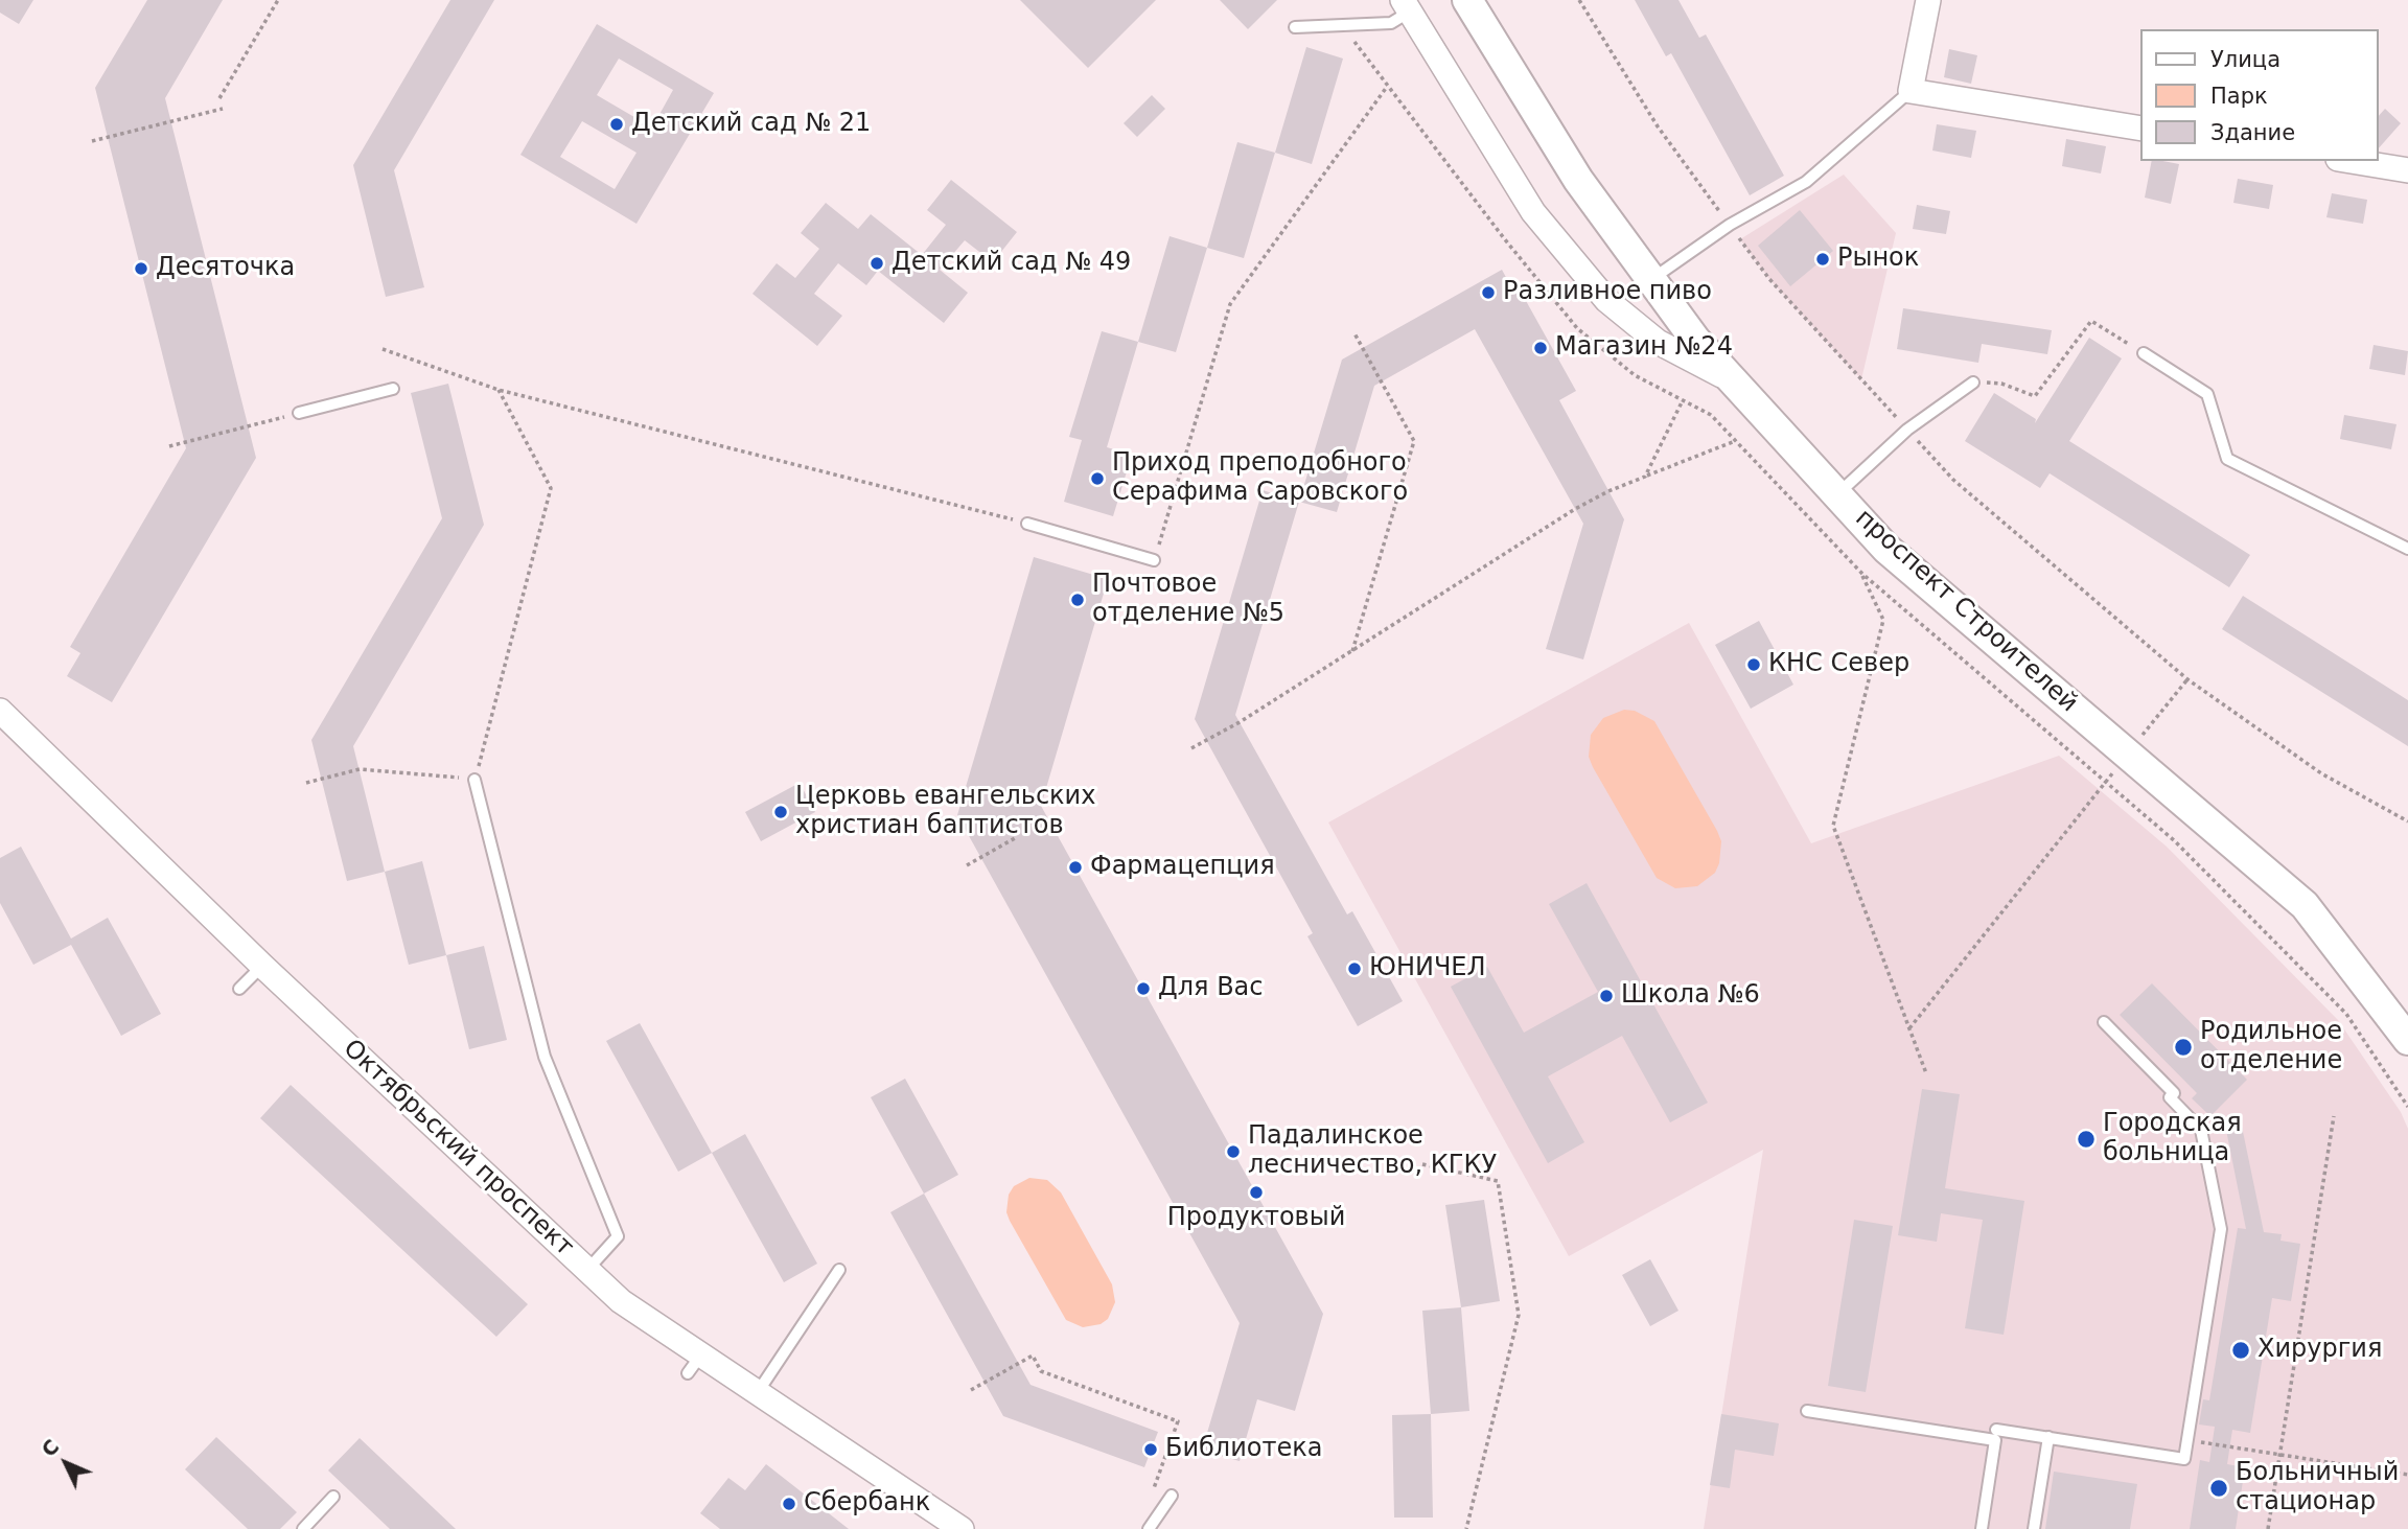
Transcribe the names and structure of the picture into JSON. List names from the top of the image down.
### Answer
{
  "streets": {
    "street": ["проспект Строителей", "Октябрьский проспект"]
  },
  "places": [
    "Детский сад № 21",
    "Рынок",
    "Детский сад № 49",
    "Десяточка",
    "Разливное пиво",
    "Магазин №24",
    "Приход преподобного Серафима Саровского",
    "Почтовое отделение №5",
    "КНС Север",
    "Церковь евангельских христиан баптистов",
    "Фармацепция",
    "ЮНИЧЕЛ",
    "Для Вас",
    "Школа №6",
    "Родильное отделение",
    "Городская больница",
    "Падалинское лесничество, КГКУ",
    "Продуктовый",
    "Хирургия",
    "Библиотека",
    "Больничный стационар",
    "Сбербанк"
  ],
  "legend": ["Улица", "Парк", "Здание"],
  "north": "top left"
}
